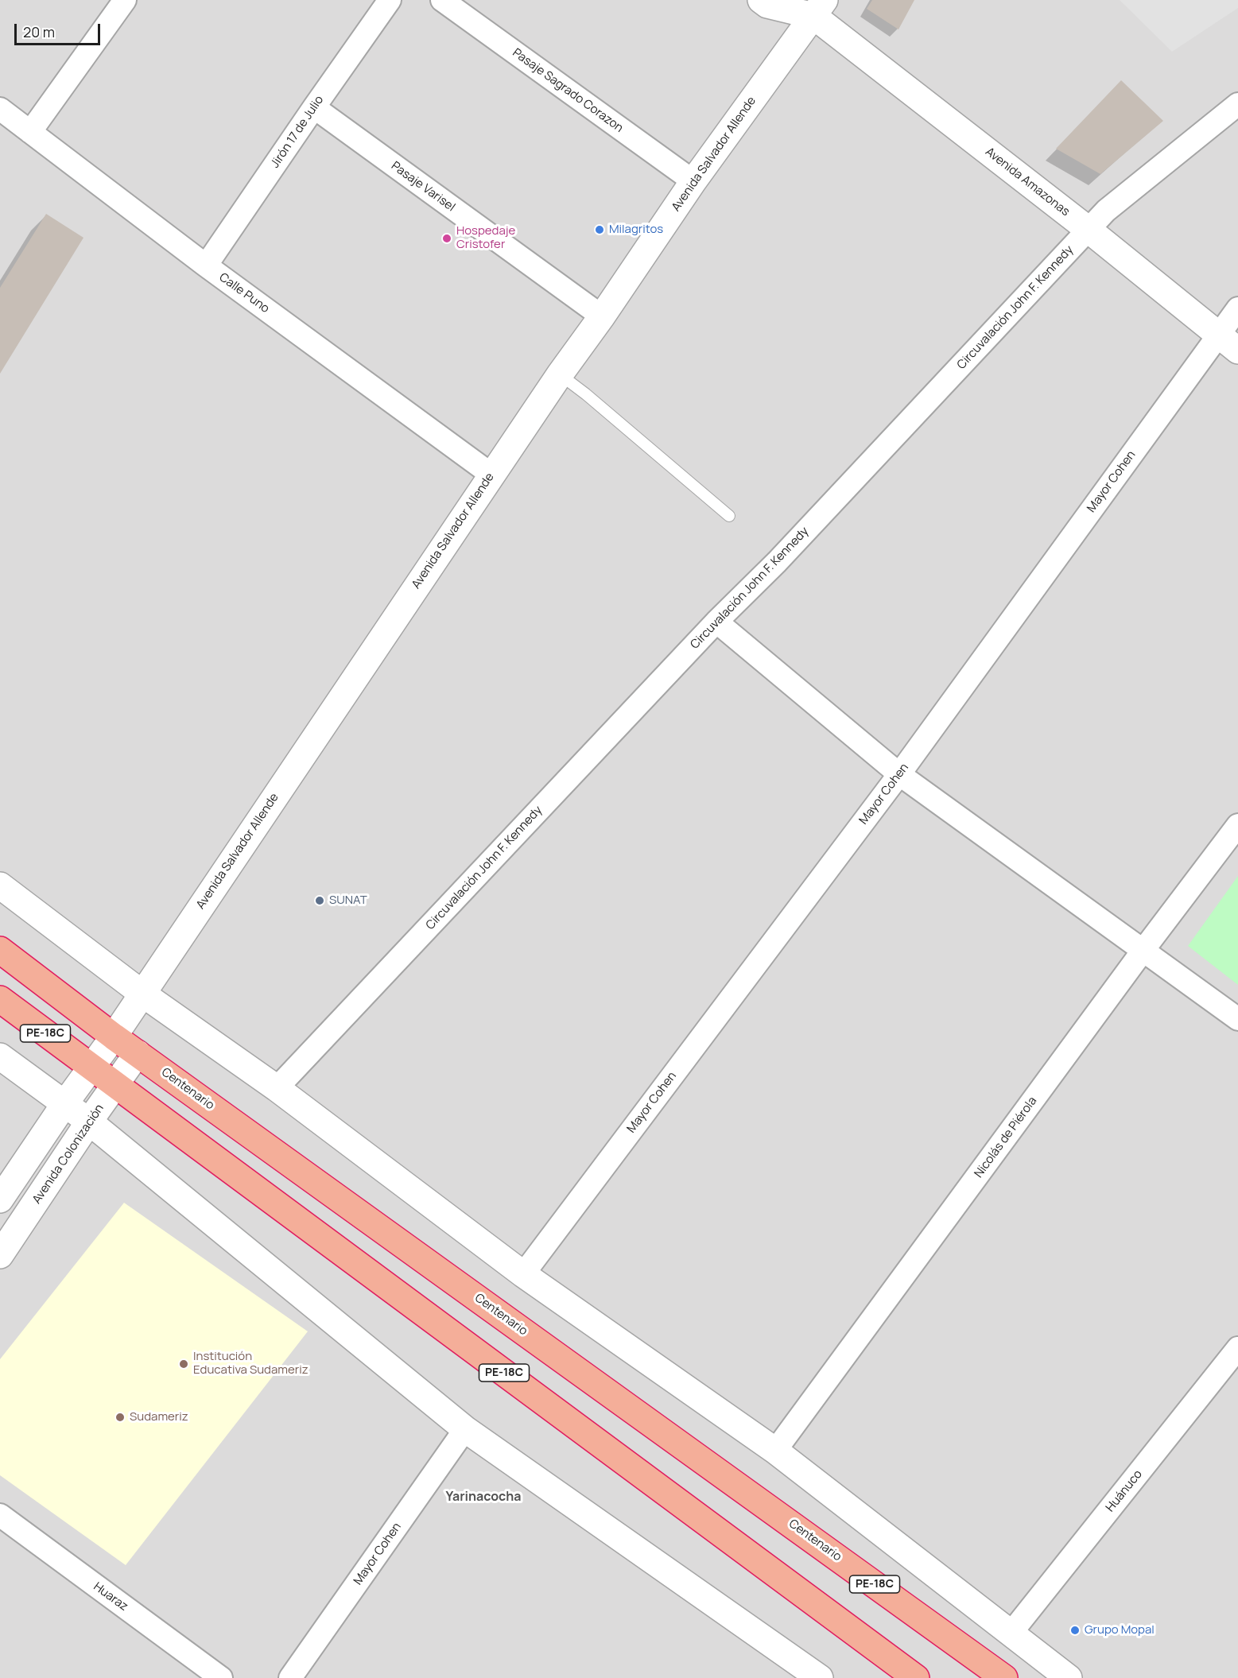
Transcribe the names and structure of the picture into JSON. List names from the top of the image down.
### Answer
{
  "streets": {
    "highway": ["PE-18C", "Centenario"],
    "street": [
      "Pasaje Sagrado Corazon",
      "Jirón 17 de Julio",
      "Avenida Salvador Allende",
      "Avenida Amazonas",
      "Pasaje Varisel",
      "Calle Puno",
      "Circuvalación John F. Kennedy",
      "Mayor Cohen",
      "Nicolás de Piérola",
      "Avenida Colonización",
      "Huánuco",
      "Huaraz"
    ]
  },
  "crossings": [
    ["Pasaje Sagrado Corazon", "Avenida Salvador Allende"],
    ["Jirón 17 de Julio", "Pasaje Varisel"],
    ["Jirón 17 de Julio", "Calle Puno"],
    ["Avenida Salvador Allende", "Avenida Amazonas"],
    ["Avenida Salvador Allende", "Pasaje Varisel"],
    ["Avenida Salvador Allende", "Calle Puno"],
    ["Avenida Salvador Allende", "PE-18C"],
    ["Avenida Salvador Allende", "Centenario"],
    ["Avenida Amazonas", "Circuvalación John F. Kennedy"],
    ["Avenida Amazonas", "Mayor Cohen"],
    ["PE-18C", "Avenida Colonización"],
    ["Centenario", "Avenida Colonización"]
  ],
  "districts": ["Yarinacocha"],
  "places": [
    "Milagritos",
    "Hospedaje Cristofer",
    "SUNAT",
    "Institución Educativa Sudameriz",
    "Sudameriz",
    "Grupo Mopal"
  ],
  "scale_bar": "20 m"
}
